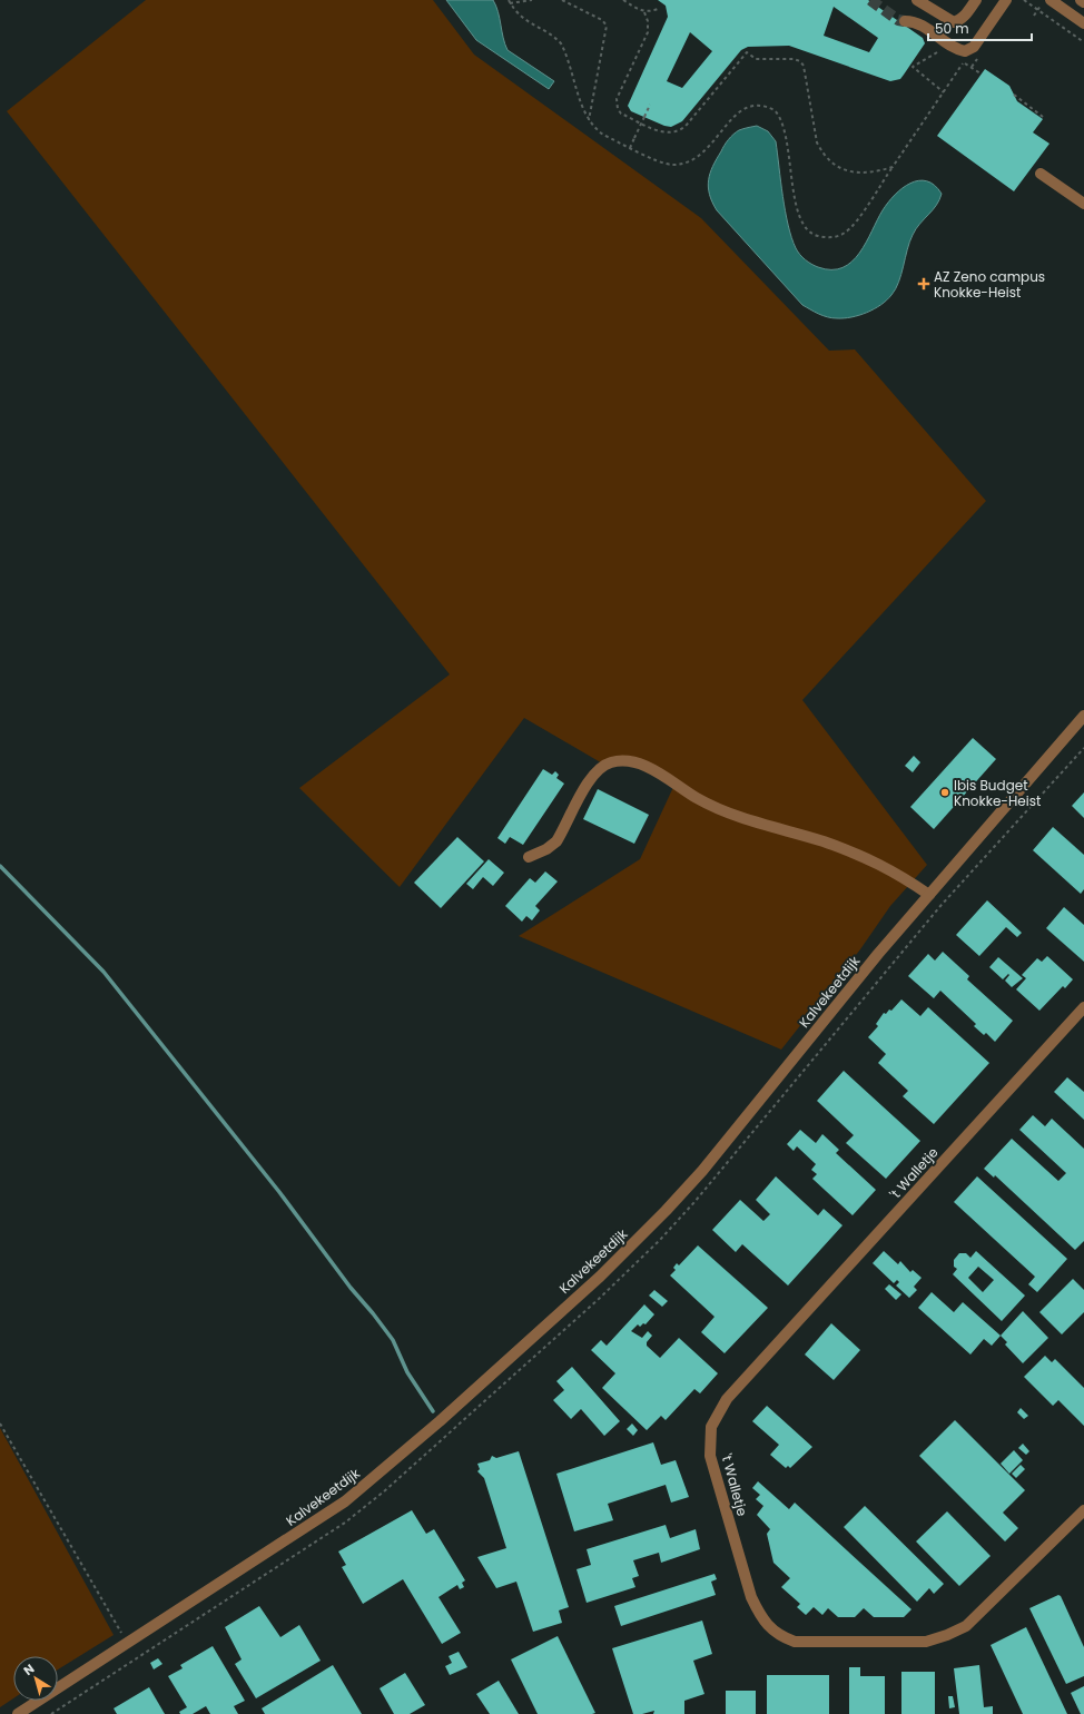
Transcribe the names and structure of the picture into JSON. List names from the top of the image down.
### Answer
{
  "streets": {
    "street": ["Kalvekeetdijk", "'t Walletje"]
  },
  "places": {
    "health": ["AZ Zeno campus Knokke-Heist"],
    "other": ["Ibis Budget Knokke-Heist"]
  },
  "scale_bar": "50 m",
  "north": "top left"
}
